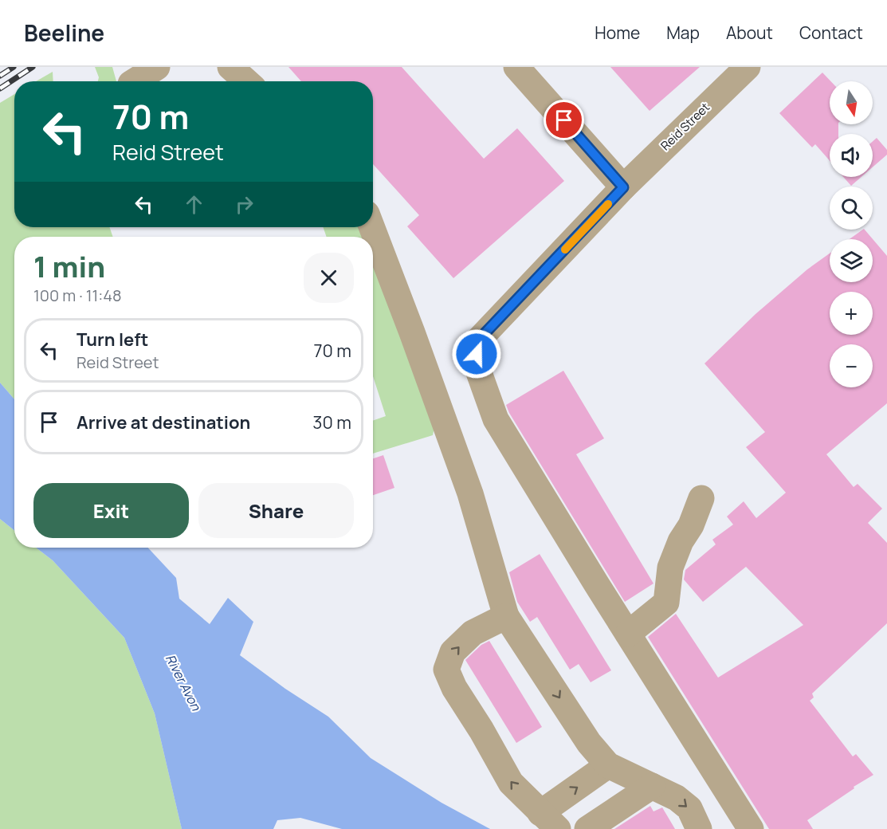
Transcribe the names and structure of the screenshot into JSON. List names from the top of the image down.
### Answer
{
  "streets": {
    "street": ["Reid Street"]
  },
  "water": ["River Avon"],
  "north": "bottom",
  "page": {
    "header": "Beeline",
    "nav": [
      "Home",
      "Map",
      "About",
      "Contact"
    ],
    "map_buttons": ["+", "−"],
    "turn": ["70 m", "Reid Street"],
    "heading": ["1 min", "100 m · 11:48"],
    "list": [
      {
        "name": "Turn left",
        "note": "Reid Street",
        "value": "70 m"
      },
      {
        "name": "Arrive at destination",
        "value": "30 m"
      }
    ],
    "buttons": ["Exit", "Share"]
  }
}
